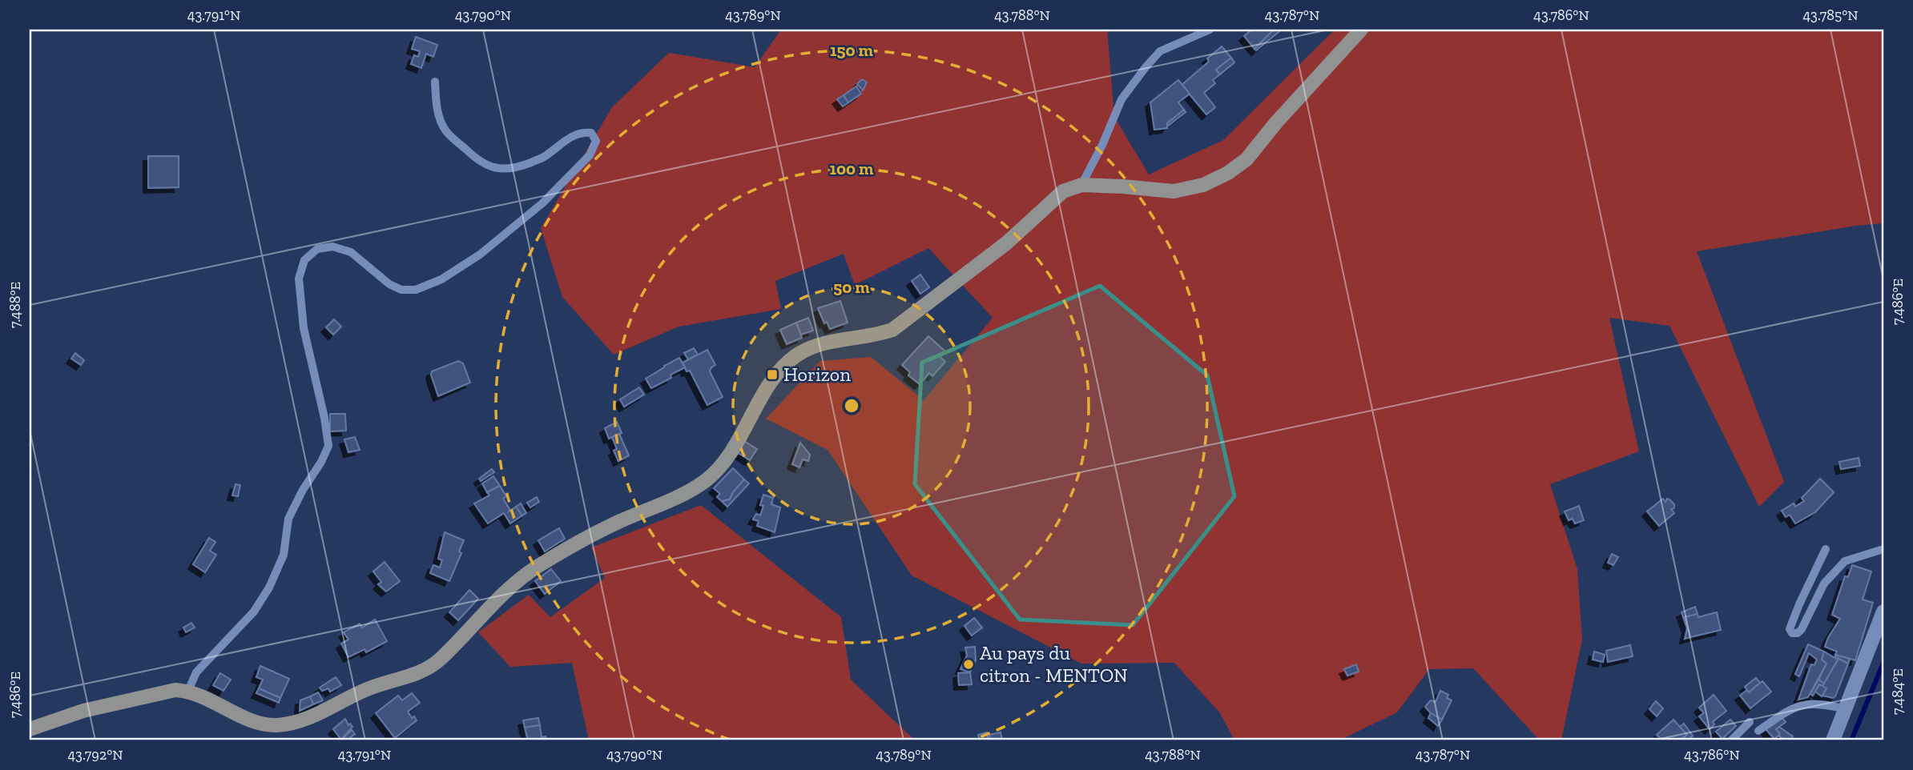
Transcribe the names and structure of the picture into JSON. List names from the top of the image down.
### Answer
{
  "places": {
    "transit": ["Horizon"],
    "other": ["Au pays du citron - MENTON"]
  },
  "coordinates": [
    "43.791°N",
    "43.790°N",
    "43.789°N",
    "43.788°N",
    "43.787°N",
    "43.786°N",
    "43.785°N",
    "7.486°E",
    "7.488°E",
    "7.484°E",
    "43.792°N"
  ],
  "rings": ["150 m", "100 m", "50 m"]
}
